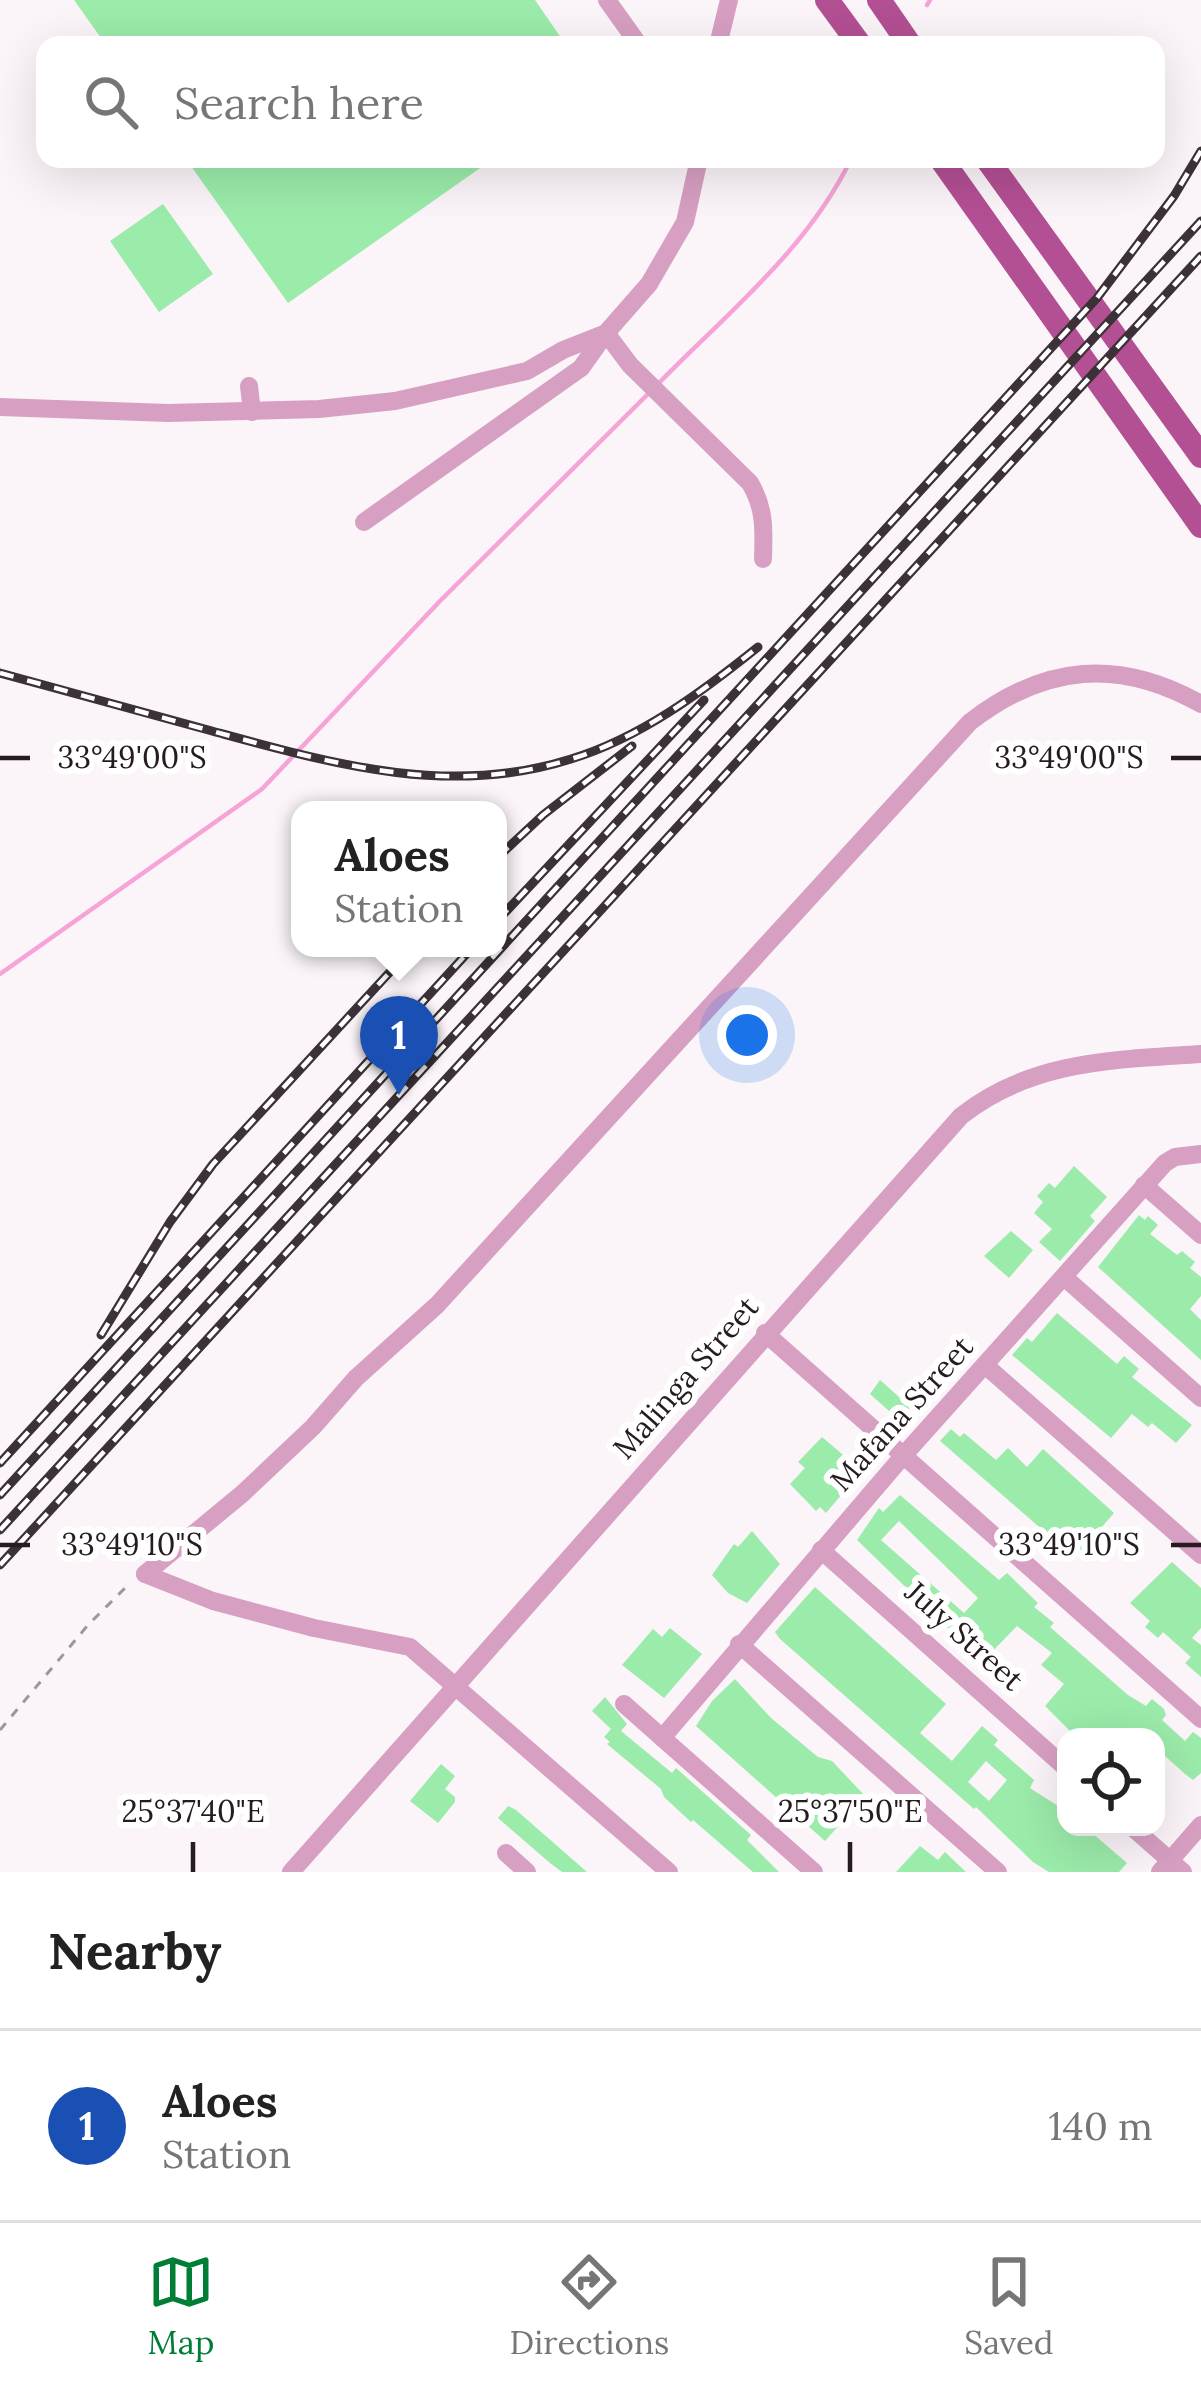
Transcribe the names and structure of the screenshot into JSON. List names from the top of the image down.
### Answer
{
  "streets": {
    "street": ["Malinga Street", "Mafana Street", "July Street"]
  },
  "crossings": [
    ["Mafana Street", "July Street"]
  ],
  "page": {
    "search": "Search here",
    "popup": ["Aloes", "Station"],
    "pins": "1",
    "heading": "Nearby",
    "list": [
      {
        "mark": "1",
        "name": "Aloes",
        "note": "Station",
        "value": "140 m"
      }
    ],
    "nav": ["Map", "Directions", "Saved"]
  },
  "coordinates": [
    "33°49'00\"S",
    "33°49'10\"S",
    "25°37'40\"E",
    "25°37'50\"E"
  ]
}
